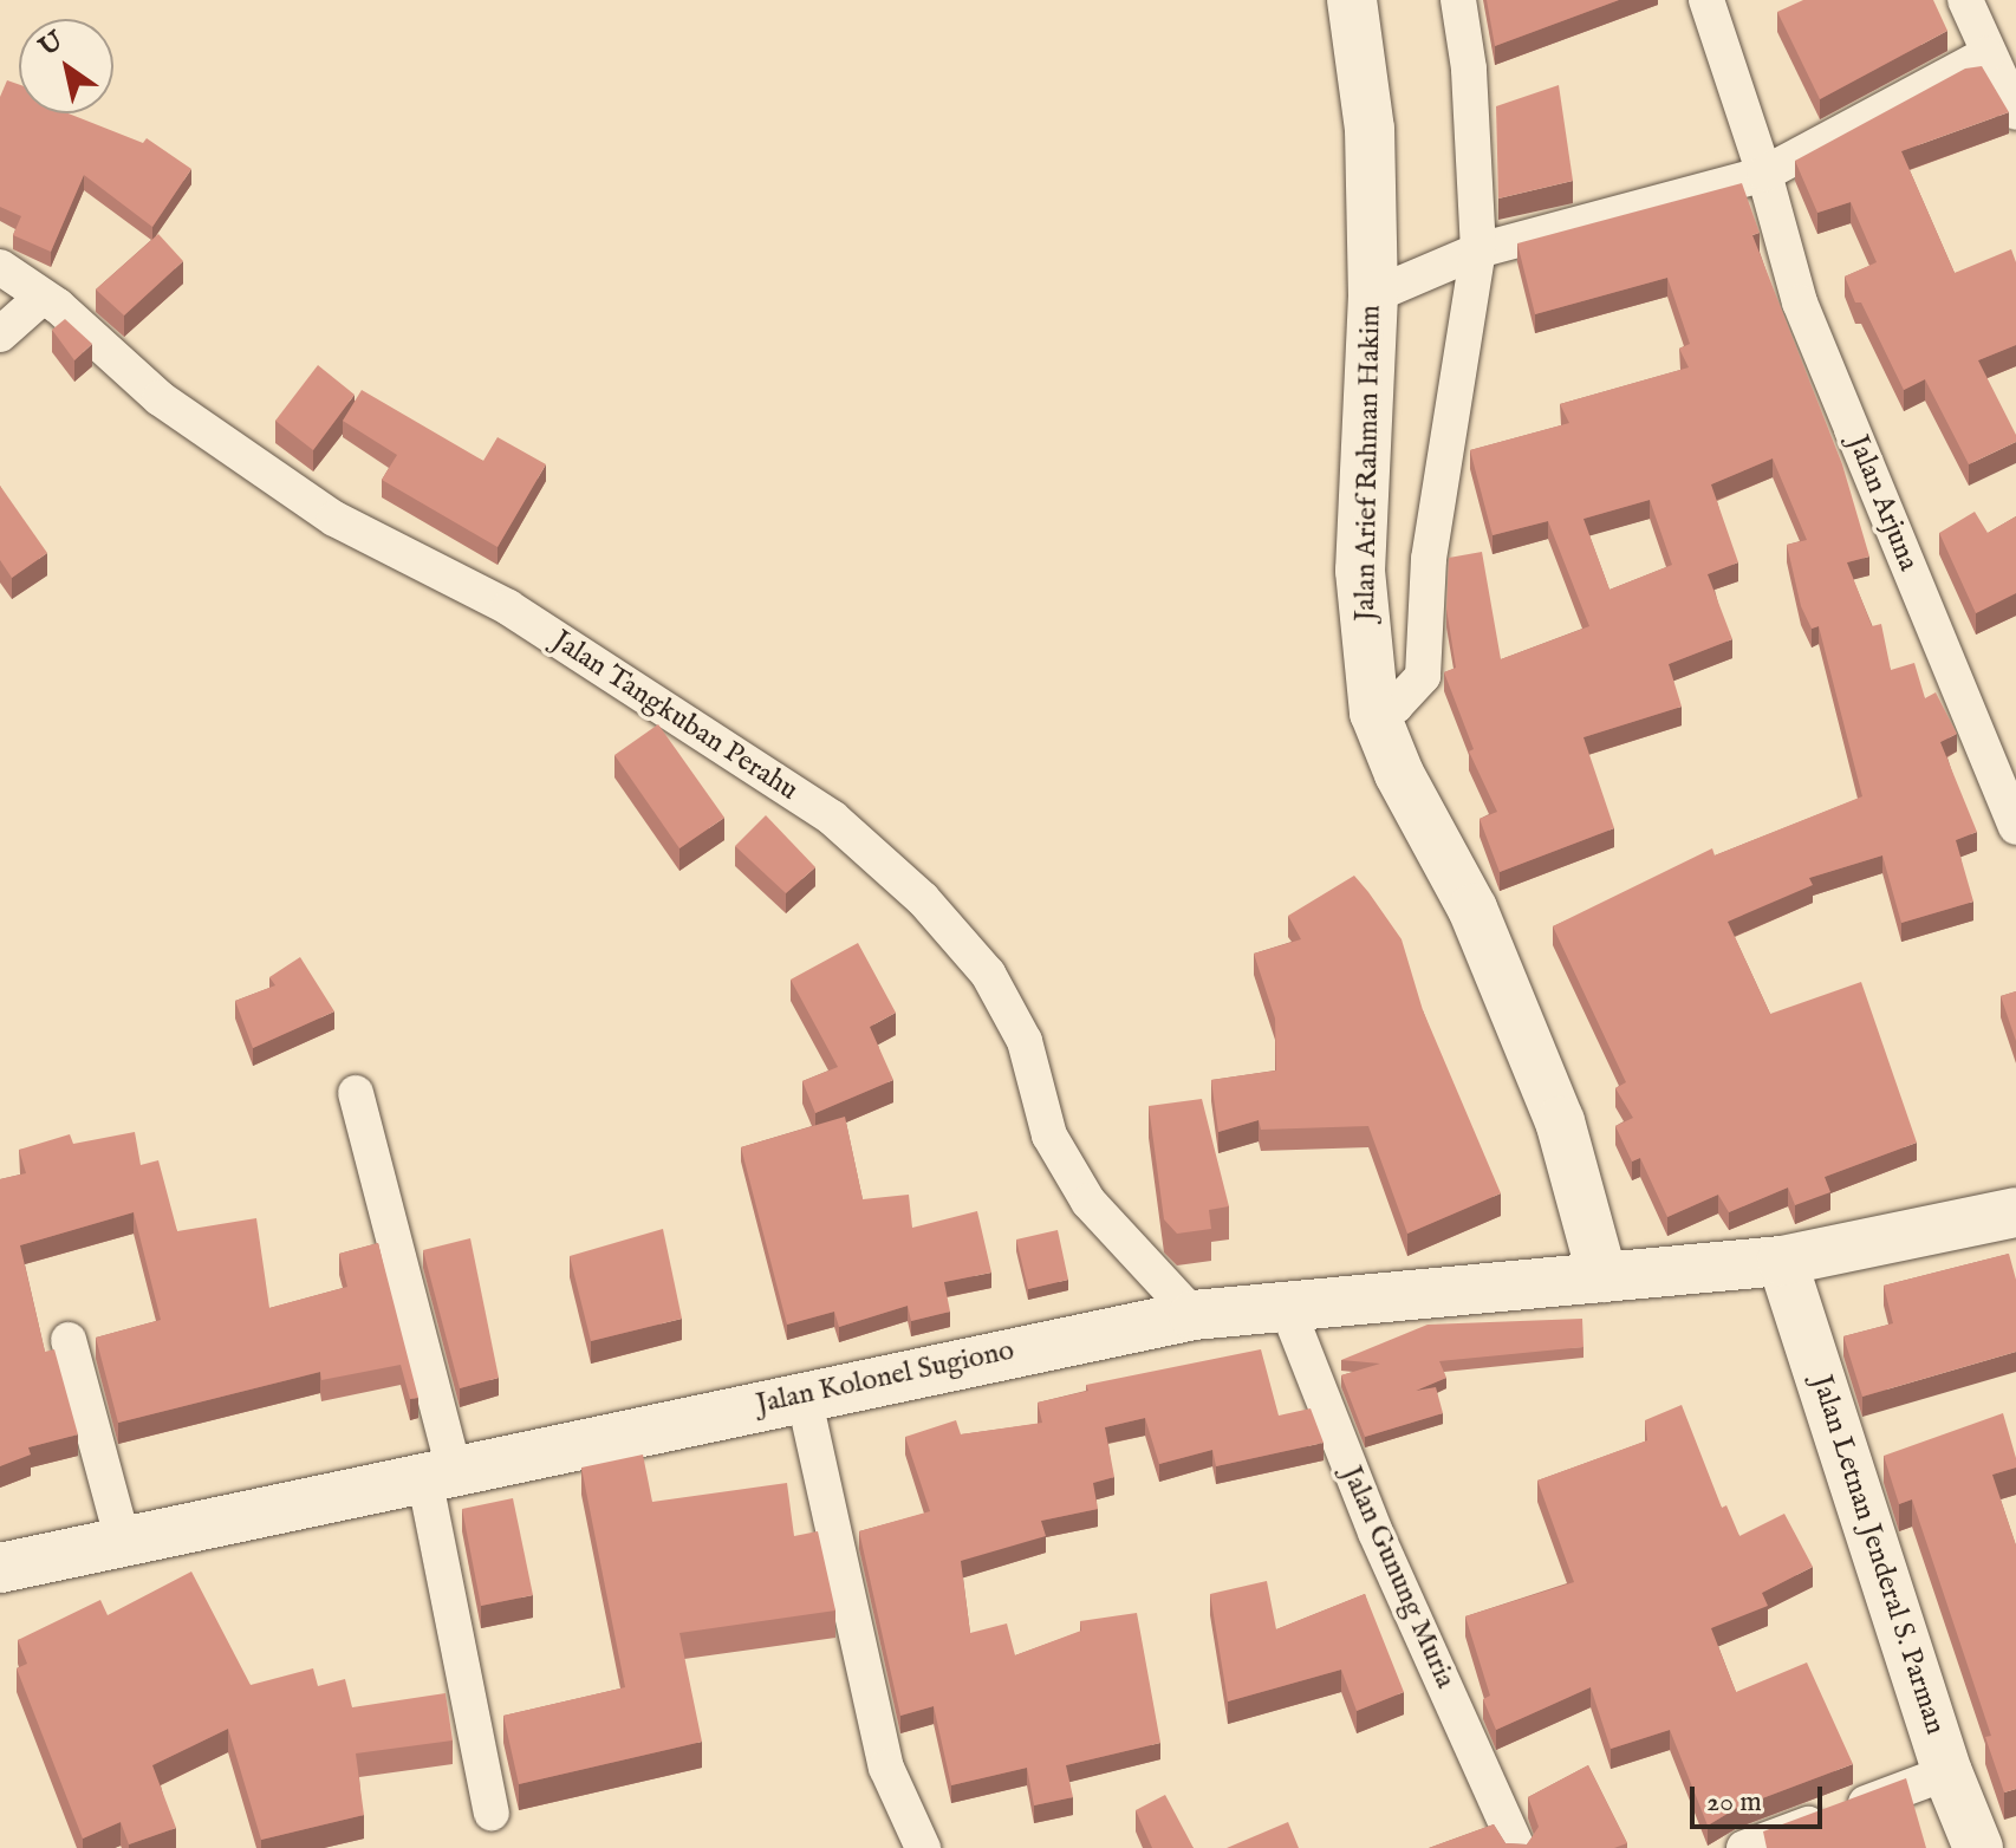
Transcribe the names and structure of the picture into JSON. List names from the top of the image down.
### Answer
{
  "streets": {
    "street": [
      "Jalan Arief Rahman Hakim",
      "Jalan Arjuna",
      "Jalan Tangkuban Perahu",
      "Jalan Kolonel Sugiono",
      "Jalan Letnan Jenderal S. Parman",
      "Jalan Gunung Muria"
    ]
  },
  "crossings": [
    ["Jalan Arief Rahman Hakim", "Jalan Kolonel Sugiono"],
    ["Jalan Tangkuban Perahu", "Jalan Kolonel Sugiono"],
    ["Jalan Kolonel Sugiono", "Jalan Letnan Jenderal S. Parman"],
    ["Jalan Kolonel Sugiono", "Jalan Gunung Muria"]
  ],
  "scale_bar": "20 m",
  "north": "top left"
}
